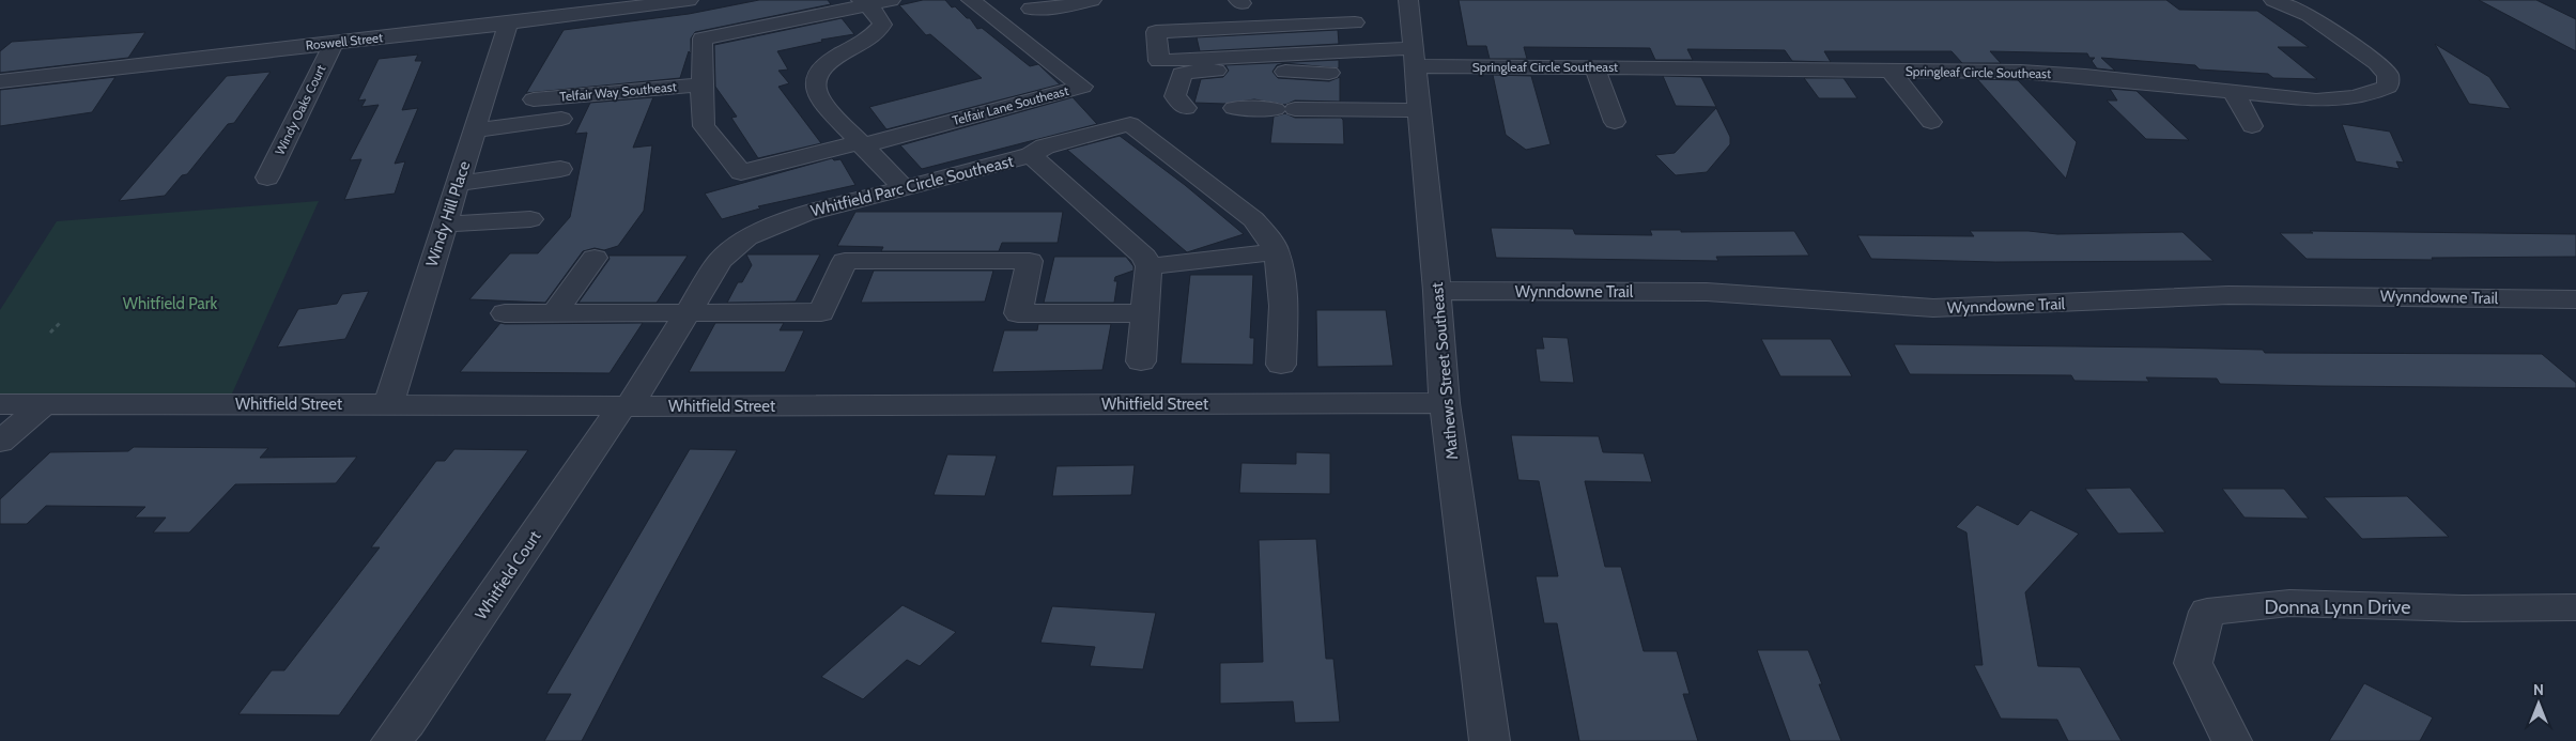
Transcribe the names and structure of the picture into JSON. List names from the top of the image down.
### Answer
{
  "streets": {
    "street": [
      "Roswell Street",
      "Springleaf Circle Southeast",
      "Telfair Way Southeast",
      "Telfair Lane Southeast",
      "Windy Oaks Court",
      "Whitfield Parc Circle Southeast",
      "Windy Hill Place",
      "Wynndowne Trail",
      "Mathews Street Southeast",
      "Whitfield Street",
      "Whitfield Court",
      "Donna Lynn Drive"
    ]
  },
  "crossings": [
    ["Roswell Street", "Windy Oaks Court"],
    ["Roswell Street", "Windy Hill Place"],
    ["Springleaf Circle Southeast", "Mathews Street Southeast"],
    ["Telfair Way Southeast", "Telfair Lane Southeast"],
    ["Whitfield Parc Circle Southeast", "Whitfield Street"],
    ["Whitfield Parc Circle Southeast", "Whitfield Court"],
    ["Windy Hill Place", "Whitfield Street"],
    ["Wynndowne Trail", "Mathews Street Southeast"],
    ["Mathews Street Southeast", "Whitfield Street"],
    ["Whitfield Street", "Whitfield Court"]
  ],
  "parks": ["Whitfield Park"],
  "north": "top"
}
